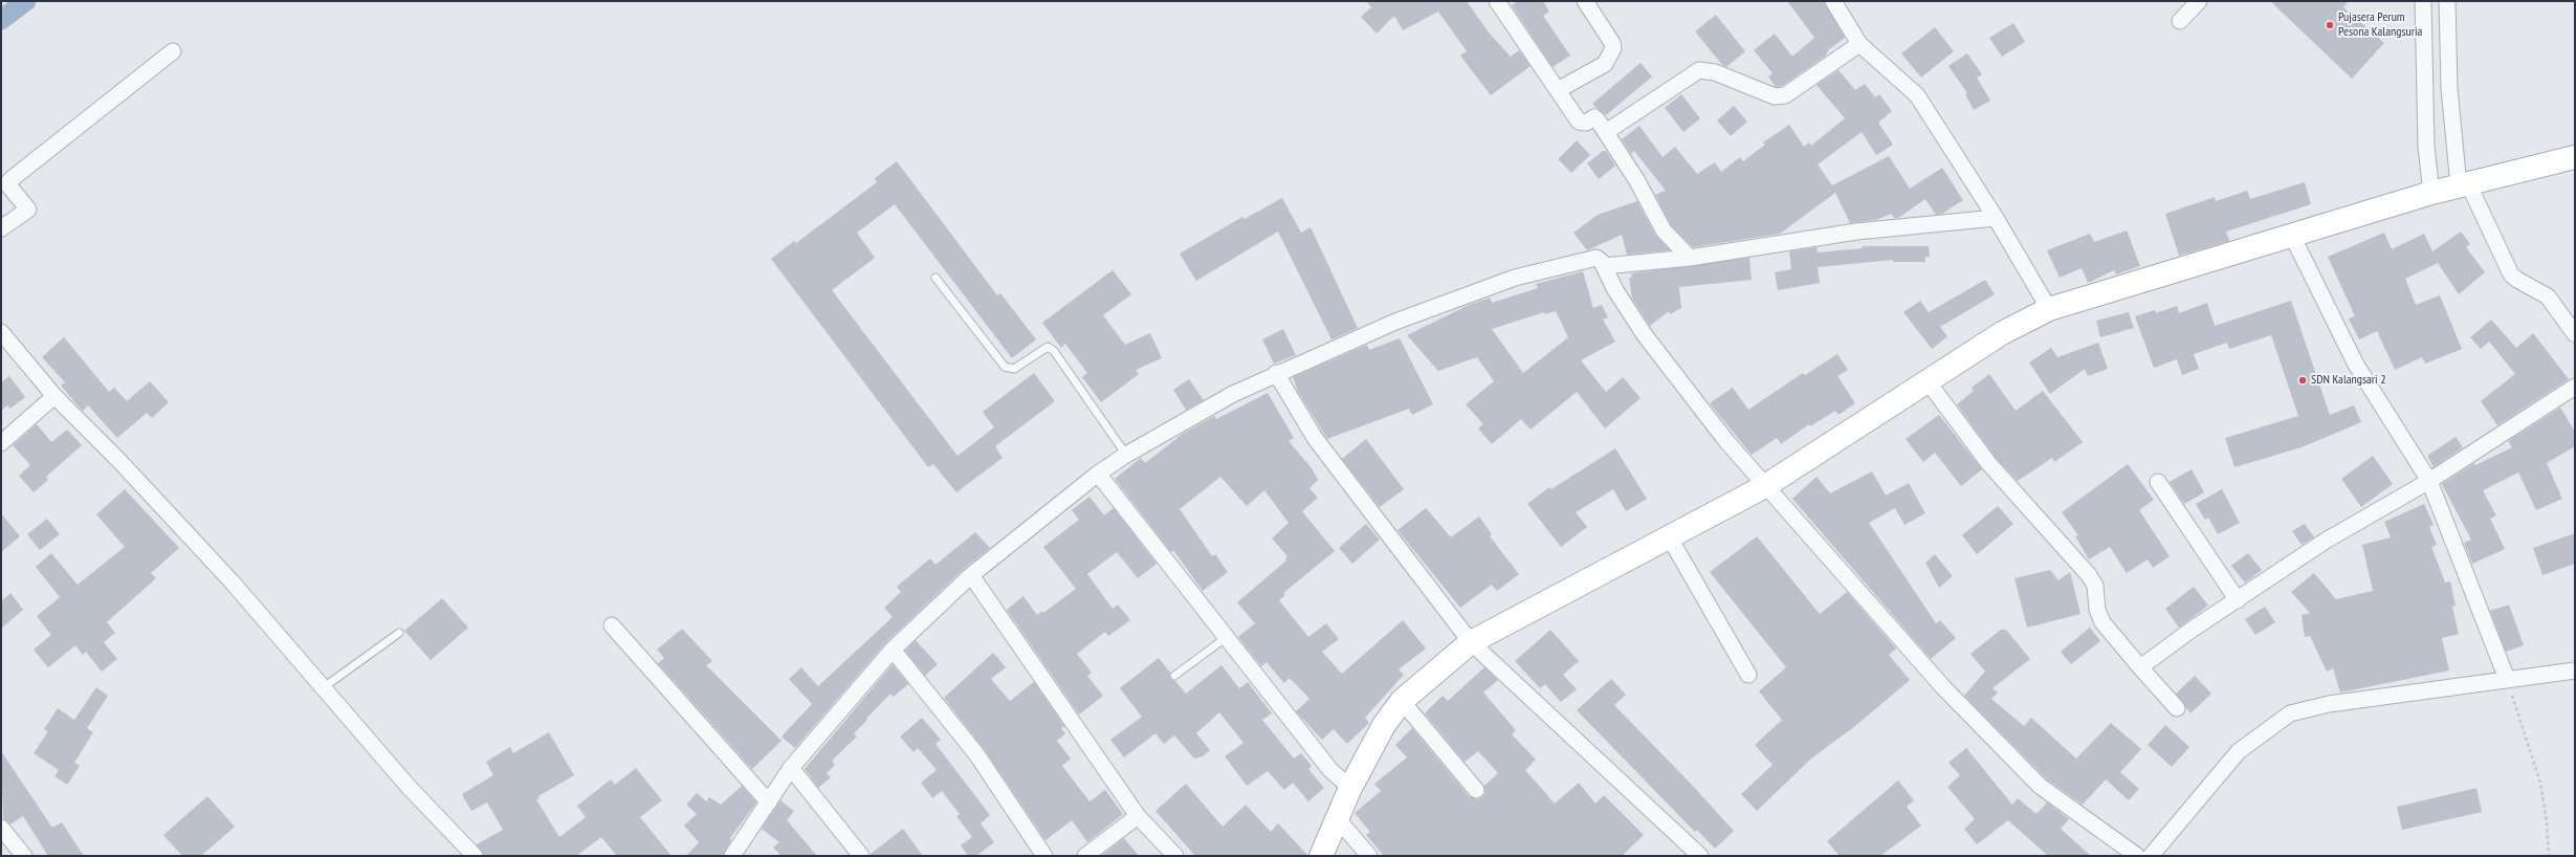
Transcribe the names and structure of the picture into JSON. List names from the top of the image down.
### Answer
{
  "places": ["Pujasera Perum Pesona Kalangsuria", "SDN Kalangsari 2"]
}
